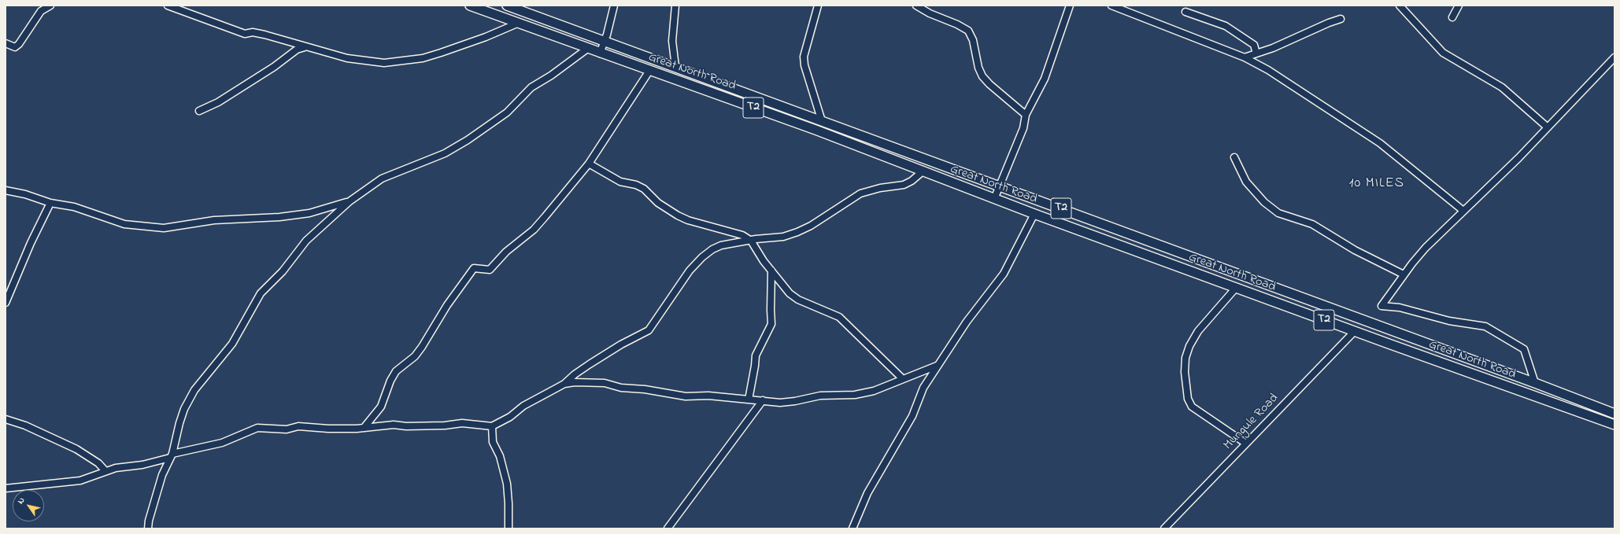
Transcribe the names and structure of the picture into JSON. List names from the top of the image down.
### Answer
{
  "streets": {
    "highway": ["Great North Road", "T2"],
    "street": ["Mungule Road"]
  },
  "crossings": [
    ["Great North Road", "Mungule Road"]
  ],
  "districts": ["10 MILES"],
  "north": "top left"
}
